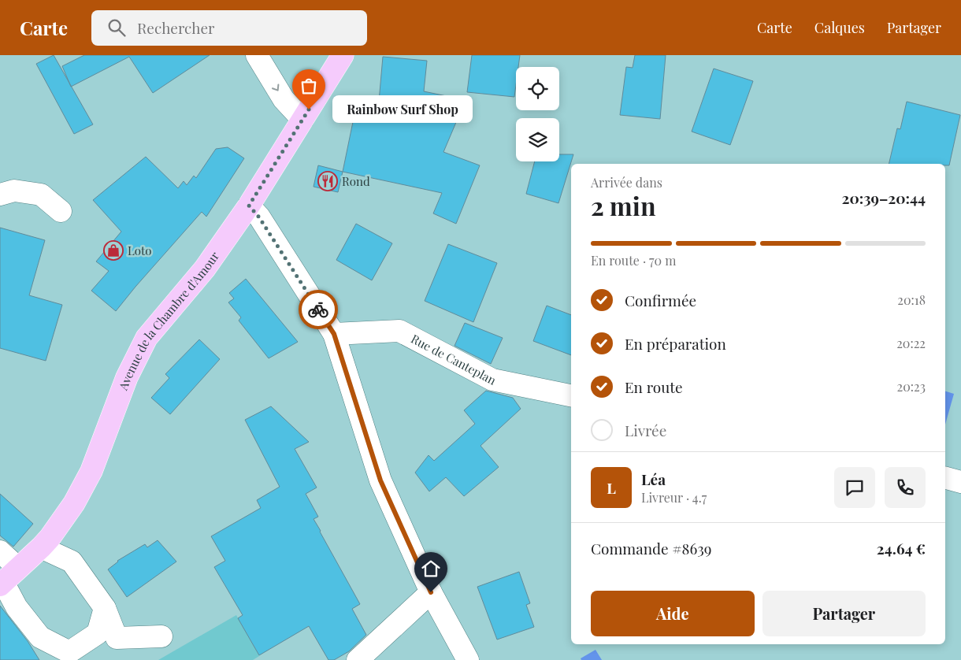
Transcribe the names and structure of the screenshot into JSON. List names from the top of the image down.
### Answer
{
  "streets": {
    "main road": ["Avenue de la Chambre d'Amour"],
    "street": ["Rue de Canteplan"]
  },
  "places": {
    "other": ["Rainbow Surf Shop"],
    "restaurant": ["Rond"],
    "shop": ["Loto"]
  },
  "page": {
    "header": "Carte",
    "search": "Rechercher",
    "nav": ["Carte", "Calques", "Partager"],
    "bubble": "Rainbow Surf Shop",
    "heading": ["2 min", "Arrivée dans", "20:39–20:44"],
    "panel": [
      "Léa",
      "Livreur · 4.7",
      "Commande #8639",
      "24.64 €"
    ],
    "bar": "En route · 70 m",
    "list": [
      ["Confirmée", "20:18"],
      ["En préparation", "20:22"],
      ["En route", "20:23"],
      "Livrée"
    ],
    "round": "L",
    "buttons": ["Aide", "Partager"]
  }
}
